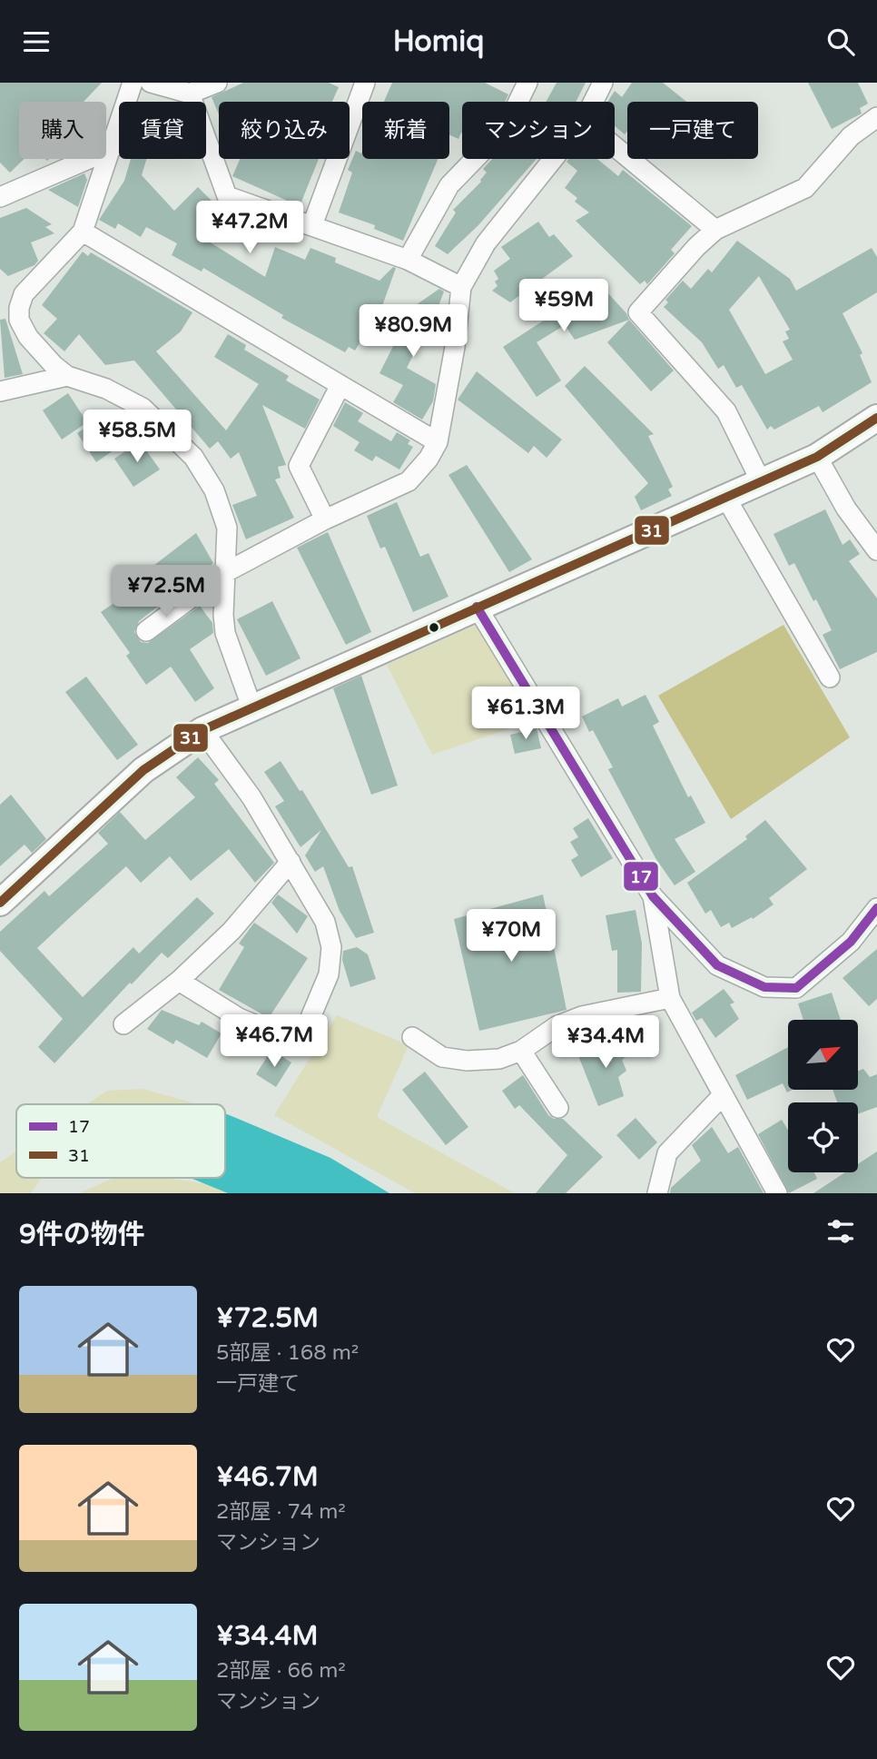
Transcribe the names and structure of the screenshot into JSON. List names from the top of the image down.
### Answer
{
  "lines": ["transit line 31", "transit line 17"],
  "legend": ["17", "31"],
  "north": "top right",
  "page": {
    "header": "Homiq",
    "chip": [
      "購入",
      "賃貸",
      "絞り込み",
      "新着",
      "マンション",
      "一戸建て"
    ],
    "price": [
      "¥47.2M",
      "¥59M",
      "¥80.9M",
      "¥58.5M",
      "¥72.5M",
      "¥61.3M",
      "¥70M",
      "¥46.7M",
      "¥34.4M"
    ],
    "heading": "9件の物件",
    "list": [
      {
        "name": "¥72.5M",
        "note": "5部屋 · 168 m² · 一戸建て"
      },
      {
        "name": "¥46.7M",
        "note": "2部屋 · 74 m² · マンション"
      },
      {
        "name": "¥34.4M",
        "note": "2部屋 · 66 m² · マンション"
      }
    ]
  }
}
